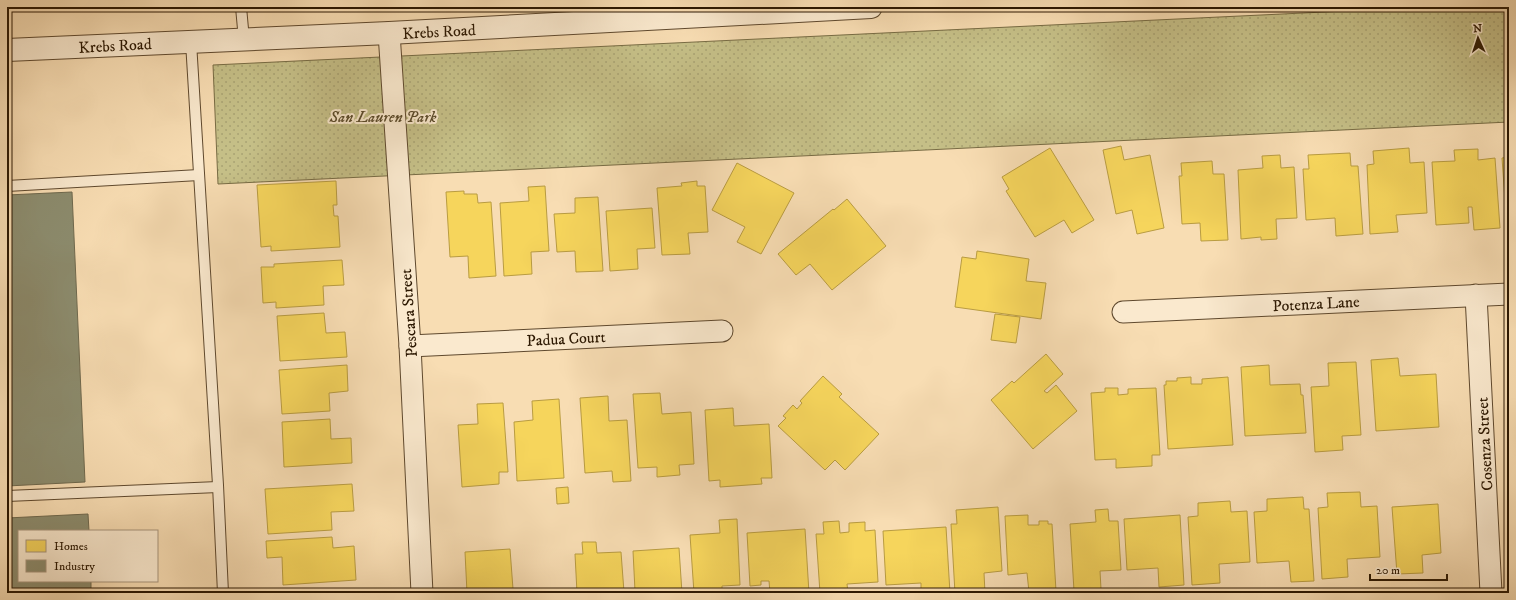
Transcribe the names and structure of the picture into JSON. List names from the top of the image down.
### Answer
{
  "streets": {
    "street": [
      "Krebs Road",
      "Potenza Lane",
      "Pescara Street",
      "Padua Court",
      "Cosenza Street"
    ]
  },
  "crossings": [
    ["Krebs Road", "Pescara Street"],
    ["Potenza Lane", "Cosenza Street"],
    ["Pescara Street", "Padua Court"]
  ],
  "parks": ["San Lauren Park"],
  "legend": ["Homes", "Industry"],
  "scale_bar": "20 m",
  "north": "top"
}
